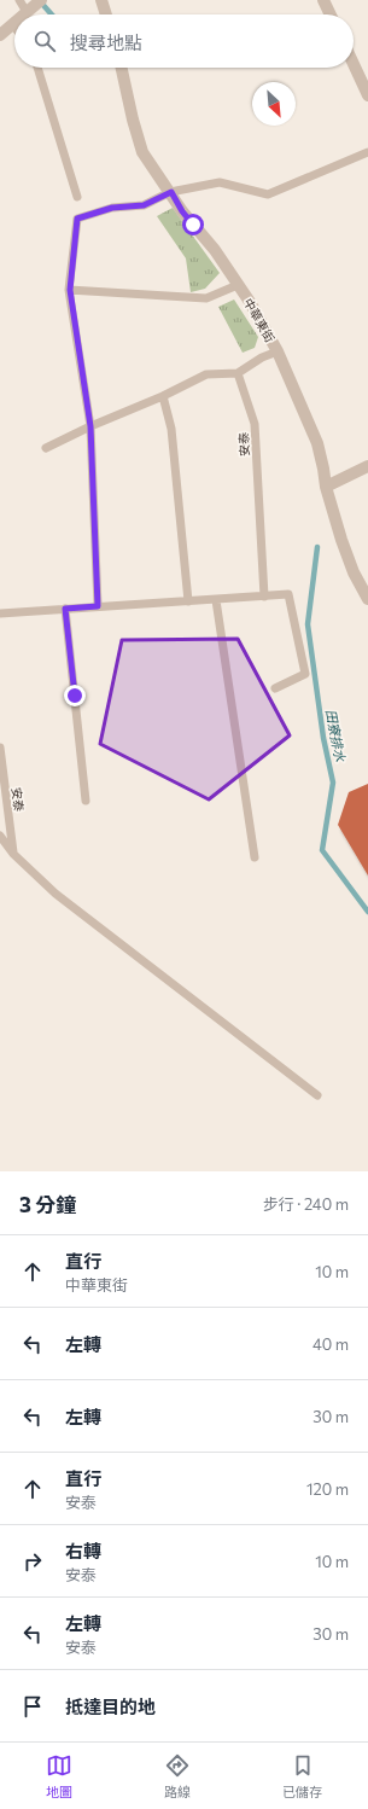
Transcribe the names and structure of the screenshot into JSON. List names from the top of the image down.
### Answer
{
  "streets": {
    "street": ["中華東街"],
    "lane": ["安泰"]
  },
  "water": ["田寮排水"],
  "north": "bottom right",
  "page": {
    "search": "搜尋地點",
    "heading": ["3 分鐘", "步行 · 240 m"],
    "list": [
      ["直行", "中華東街", "10 m"],
      ["左轉", "40 m"],
      ["左轉", "30 m"],
      ["直行", "安泰", "120 m"],
      ["右轉", "安泰", "10 m"],
      ["左轉", "安泰", "30 m"],
      "抵達目的地"
    ],
    "nav": ["地圖", "路線", "已儲存"]
  }
}
